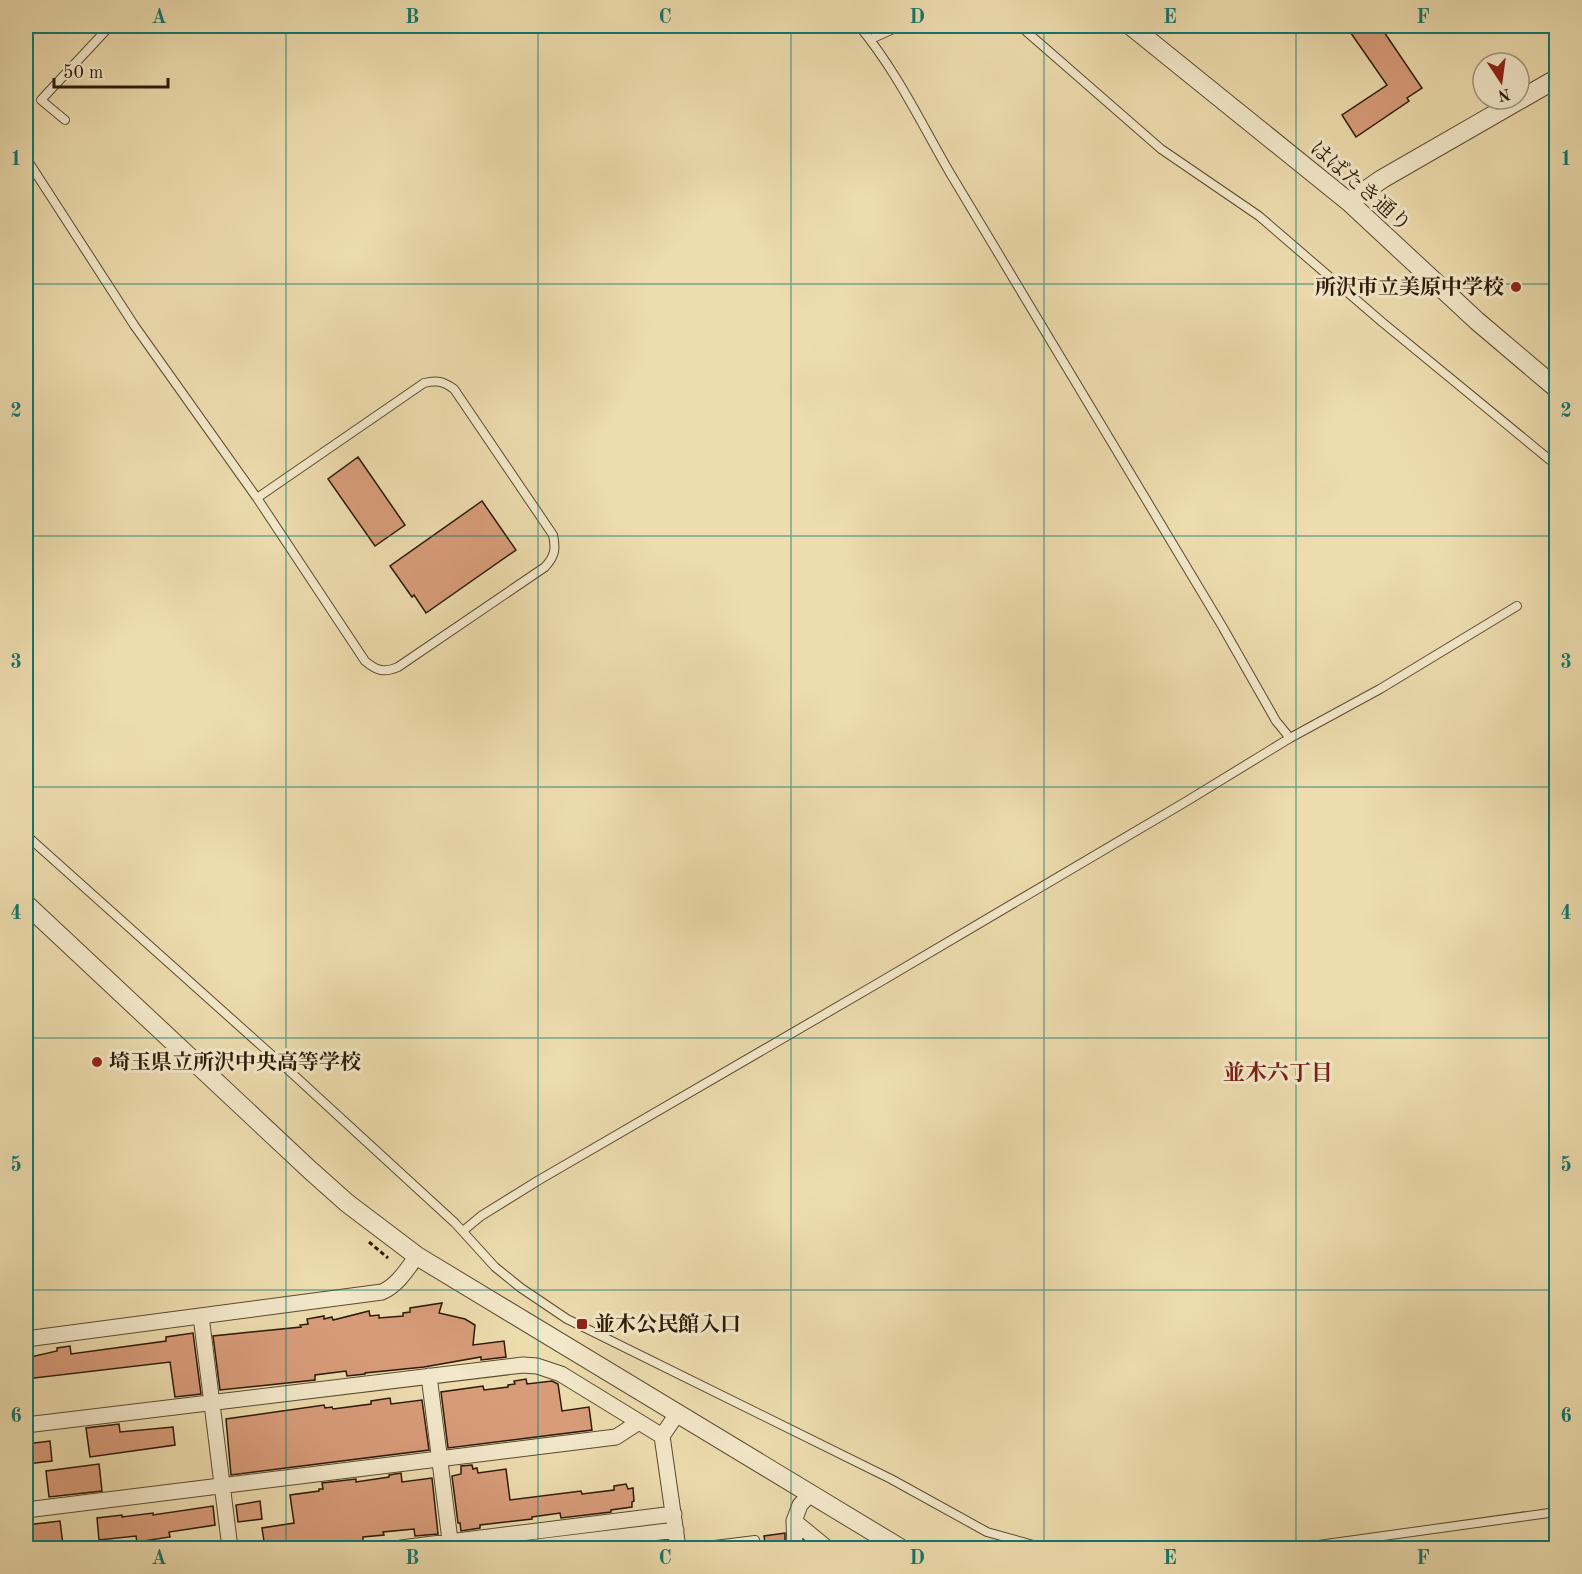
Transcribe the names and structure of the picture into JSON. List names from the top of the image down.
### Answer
{
  "streets": {
    "street": ["はばたき通り"]
  },
  "districts": ["並木六丁目"],
  "places": {
    "other": ["所沢市立美原中学校", "埼玉県立所沢中央高等学校"],
    "transit": ["並木公民館入口"]
  },
  "scale_bar": "50 m",
  "north": "bottom",
  "grid": {
    "columns": [
      "A",
      "B",
      "C",
      "D",
      "E",
      "F"
    ],
    "rows": [
      "1",
      "2",
      "3",
      "4",
      "5",
      "6"
    ]
  }
}
